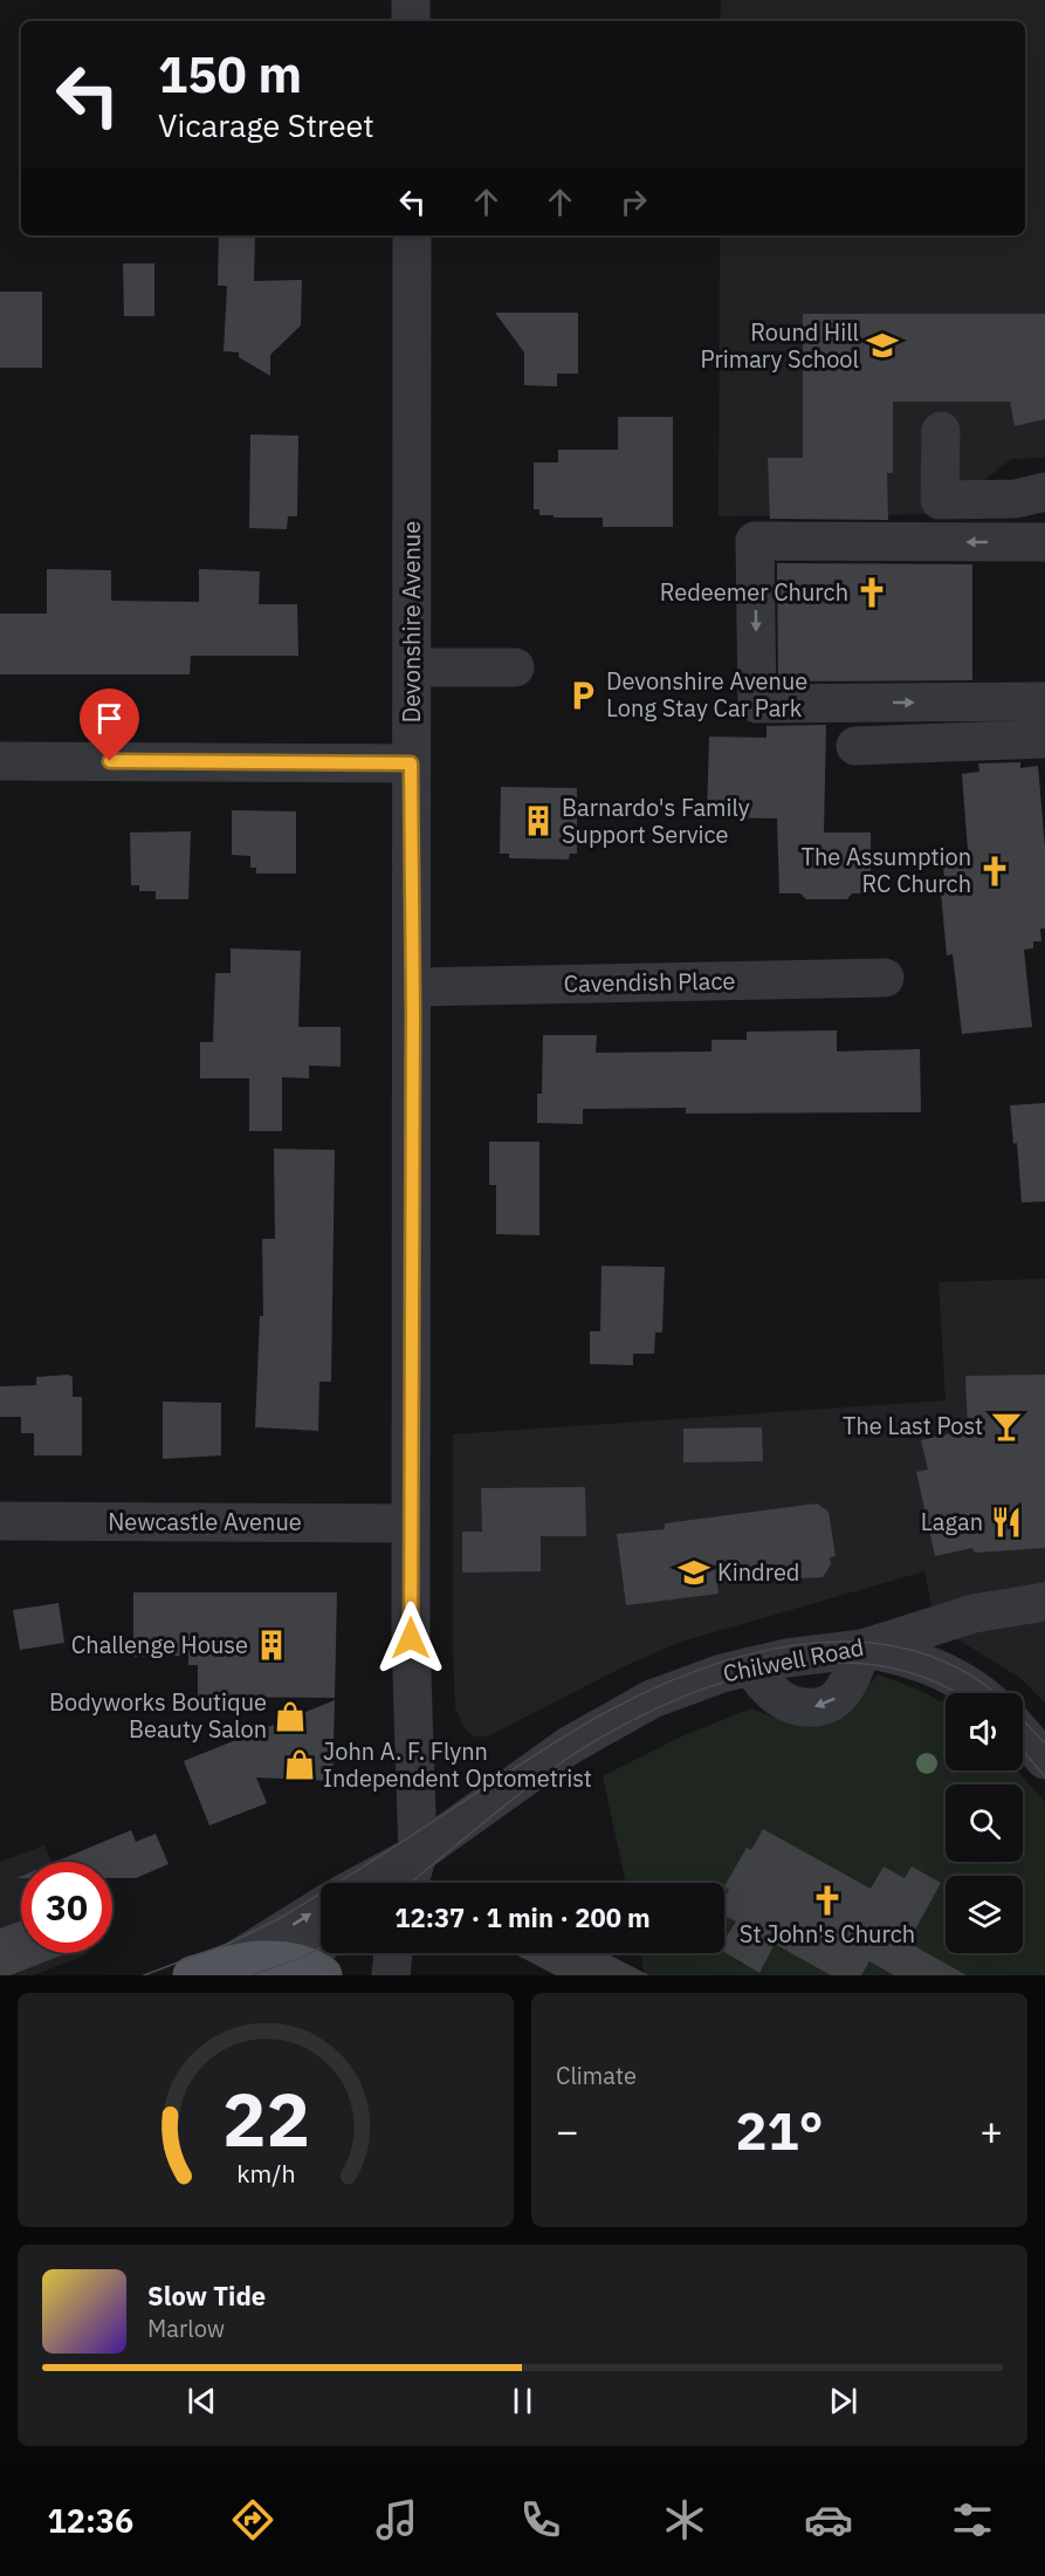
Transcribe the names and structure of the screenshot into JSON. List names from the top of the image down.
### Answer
{
  "streets": {
    "street": [
      "Devonshire Avenue",
      "Cavendish Place",
      "Newcastle Avenue",
      "Chilwell Road"
    ]
  },
  "crossings": [
    ["Devonshire Avenue", "Cavendish Place"],
    ["Devonshire Avenue", "Newcastle Avenue"],
    ["Devonshire Avenue", "Chilwell Road"]
  ],
  "places": {
    "school or university": ["Round Hill Primary School", "Kindred"],
    "church": ["Redeemer Church", "The Assumption RC Church", "St John's Church"],
    "parking": ["Devonshire Avenue Long Stay Car Park"],
    "building": ["Barnardo's Family Support Service", "Challenge House"],
    "bar": ["The Last Post"],
    "restaurant": ["Lagan"],
    "shop": ["Bodyworks Boutique Beauty Salon", "John A. F. Flynn Independent Optometrist"]
  },
  "page": {
    "turn": ["150 m", "Vicarage Street"],
    "limit": "30",
    "trip": "12:37 · 1 min · 200 m",
    "tile": "Climate",
    "heat": ["−", "21°", "+"],
    "song": ["Slow Tide", "Marlow"],
    "tabs": "12:36",
    "gauge": ["22", "km/h"]
  }
}
